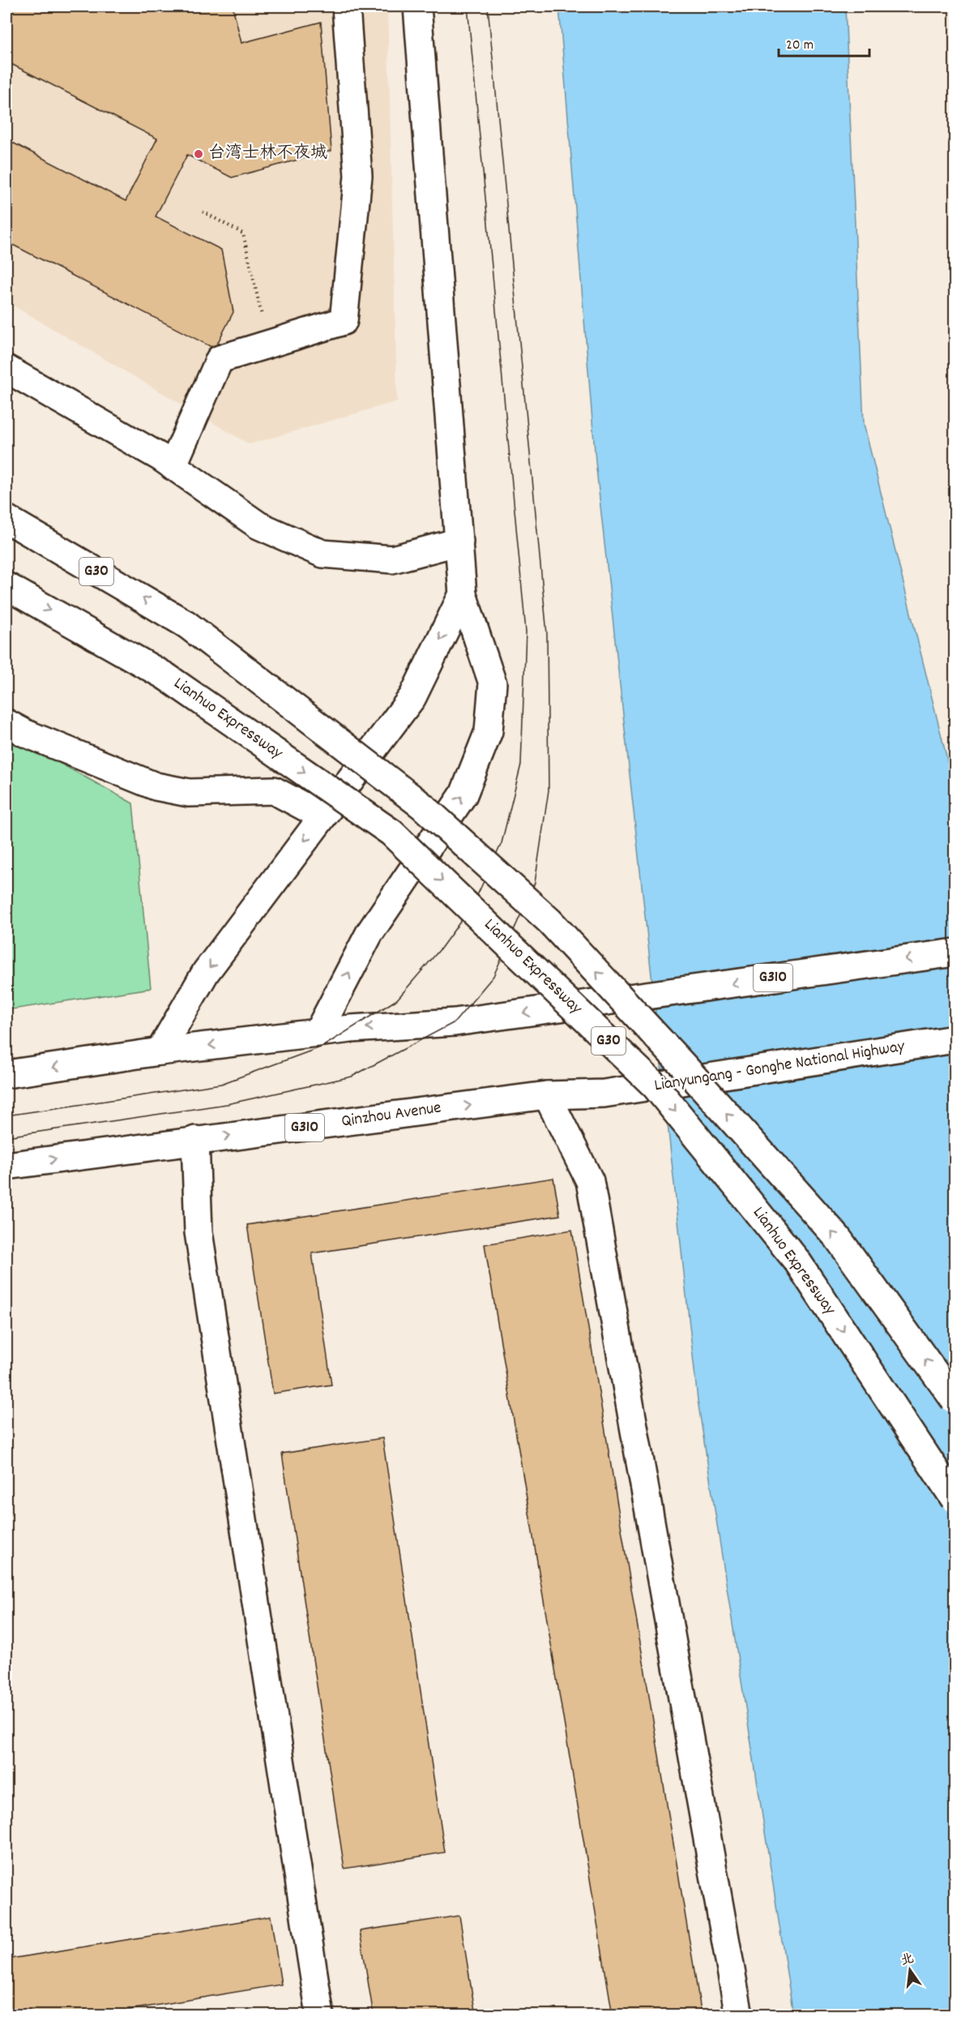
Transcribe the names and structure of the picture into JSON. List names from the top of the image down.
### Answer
{
  "streets": {
    "main road": [
      "G30",
      "Lianhuo Expressway",
      "G310",
      "Lianyungang - Gonghe National Highway",
      "Qinzhou Avenue"
    ]
  },
  "crossings": [
    ["Lianyungang - Gonghe National Highway", "Qinzhou Avenue"]
  ],
  "places": ["台湾士林不夜城"],
  "scale_bar": "20 m",
  "north": "top"
}
